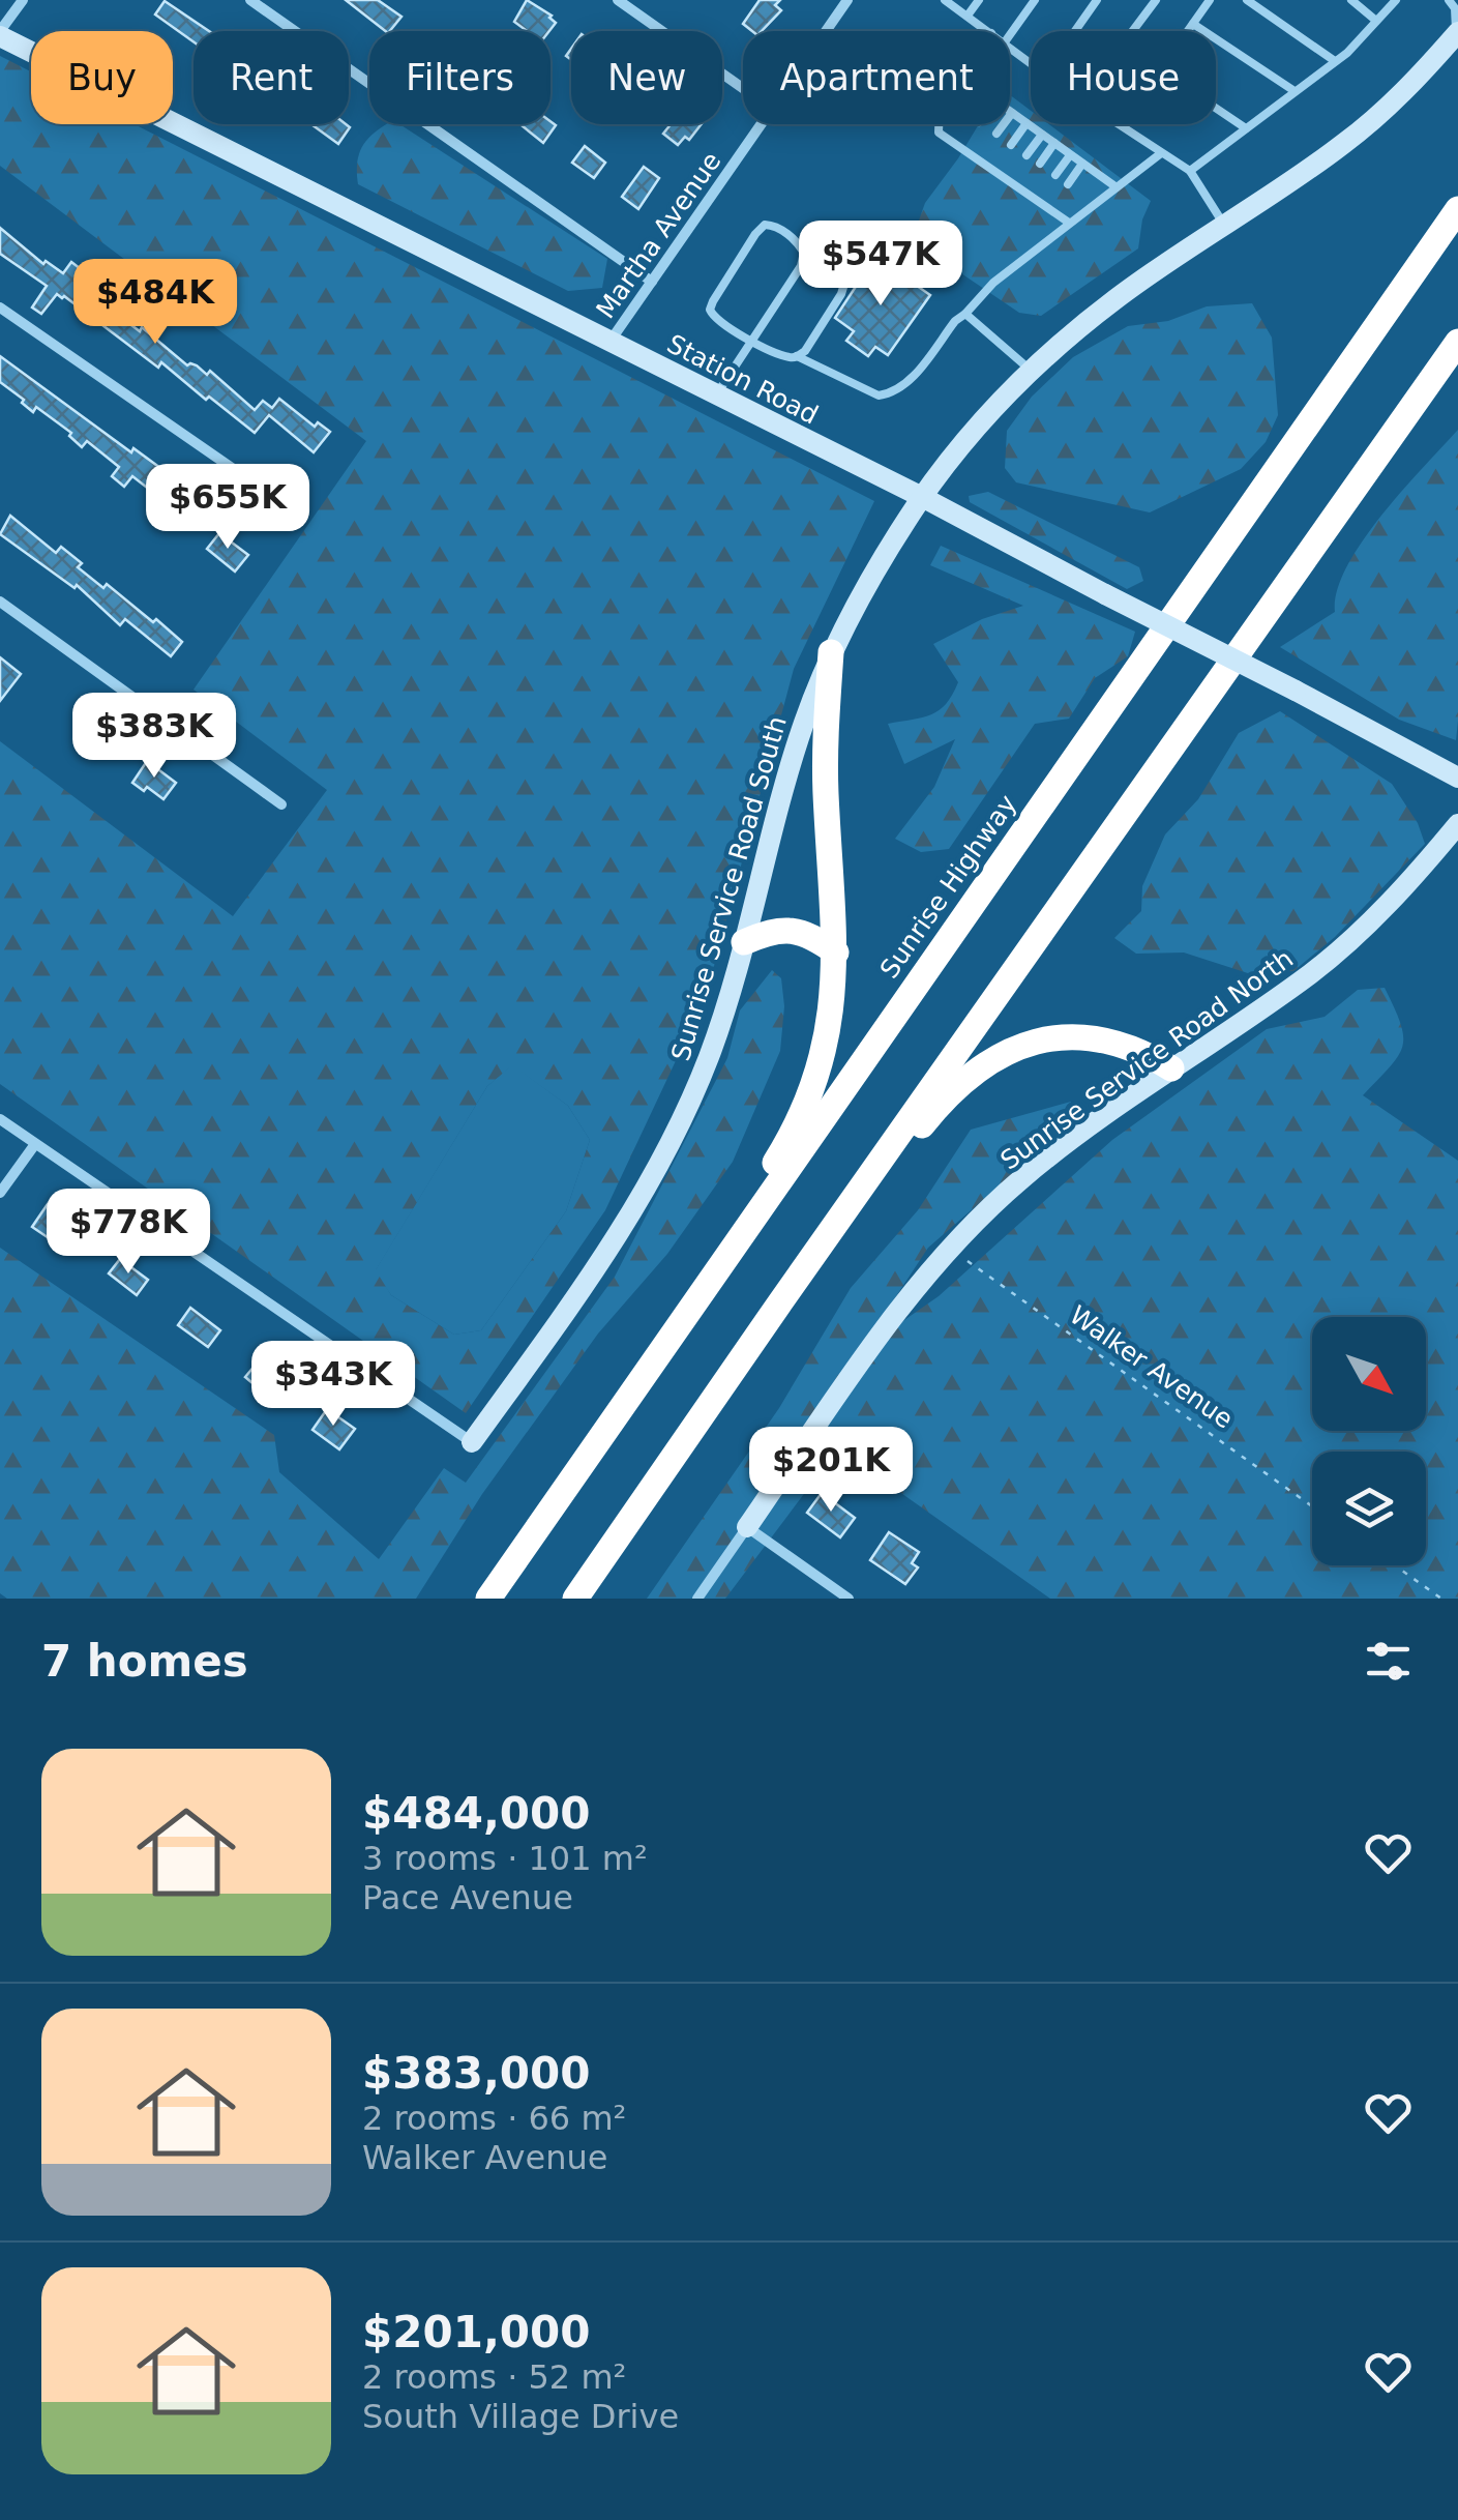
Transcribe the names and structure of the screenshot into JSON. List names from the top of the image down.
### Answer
{
  "streets": {
    "highway": ["Sunrise Highway"],
    "street": [
      "Martha Avenue",
      "Station Road",
      "Sunrise Service Road South",
      "Sunrise Service Road North"
    ],
    "path": ["Walker Avenue"]
  },
  "crossings": [
    ["Martha Avenue", "Station Road"],
    ["Station Road", "Sunrise Service Road South"],
    ["Sunrise Service Road North", "Walker Avenue"]
  ],
  "north": "bottom right",
  "page": {
    "chip": [
      "Buy",
      "Rent",
      "Filters",
      "New",
      "Apartment",
      "House"
    ],
    "price": [
      "$547K",
      "$484K",
      "$655K",
      "$383K",
      "$778K",
      "$343K",
      "$201K"
    ],
    "heading": "7 homes",
    "list": [
      {
        "name": "$484,000",
        "note": "3 rooms · 101 m² · Pace Avenue"
      },
      {
        "name": "$383,000",
        "note": "2 rooms · 66 m² · Walker Avenue"
      },
      {
        "name": "$201,000",
        "note": "2 rooms · 52 m² · South Village Drive"
      }
    ]
  }
}
